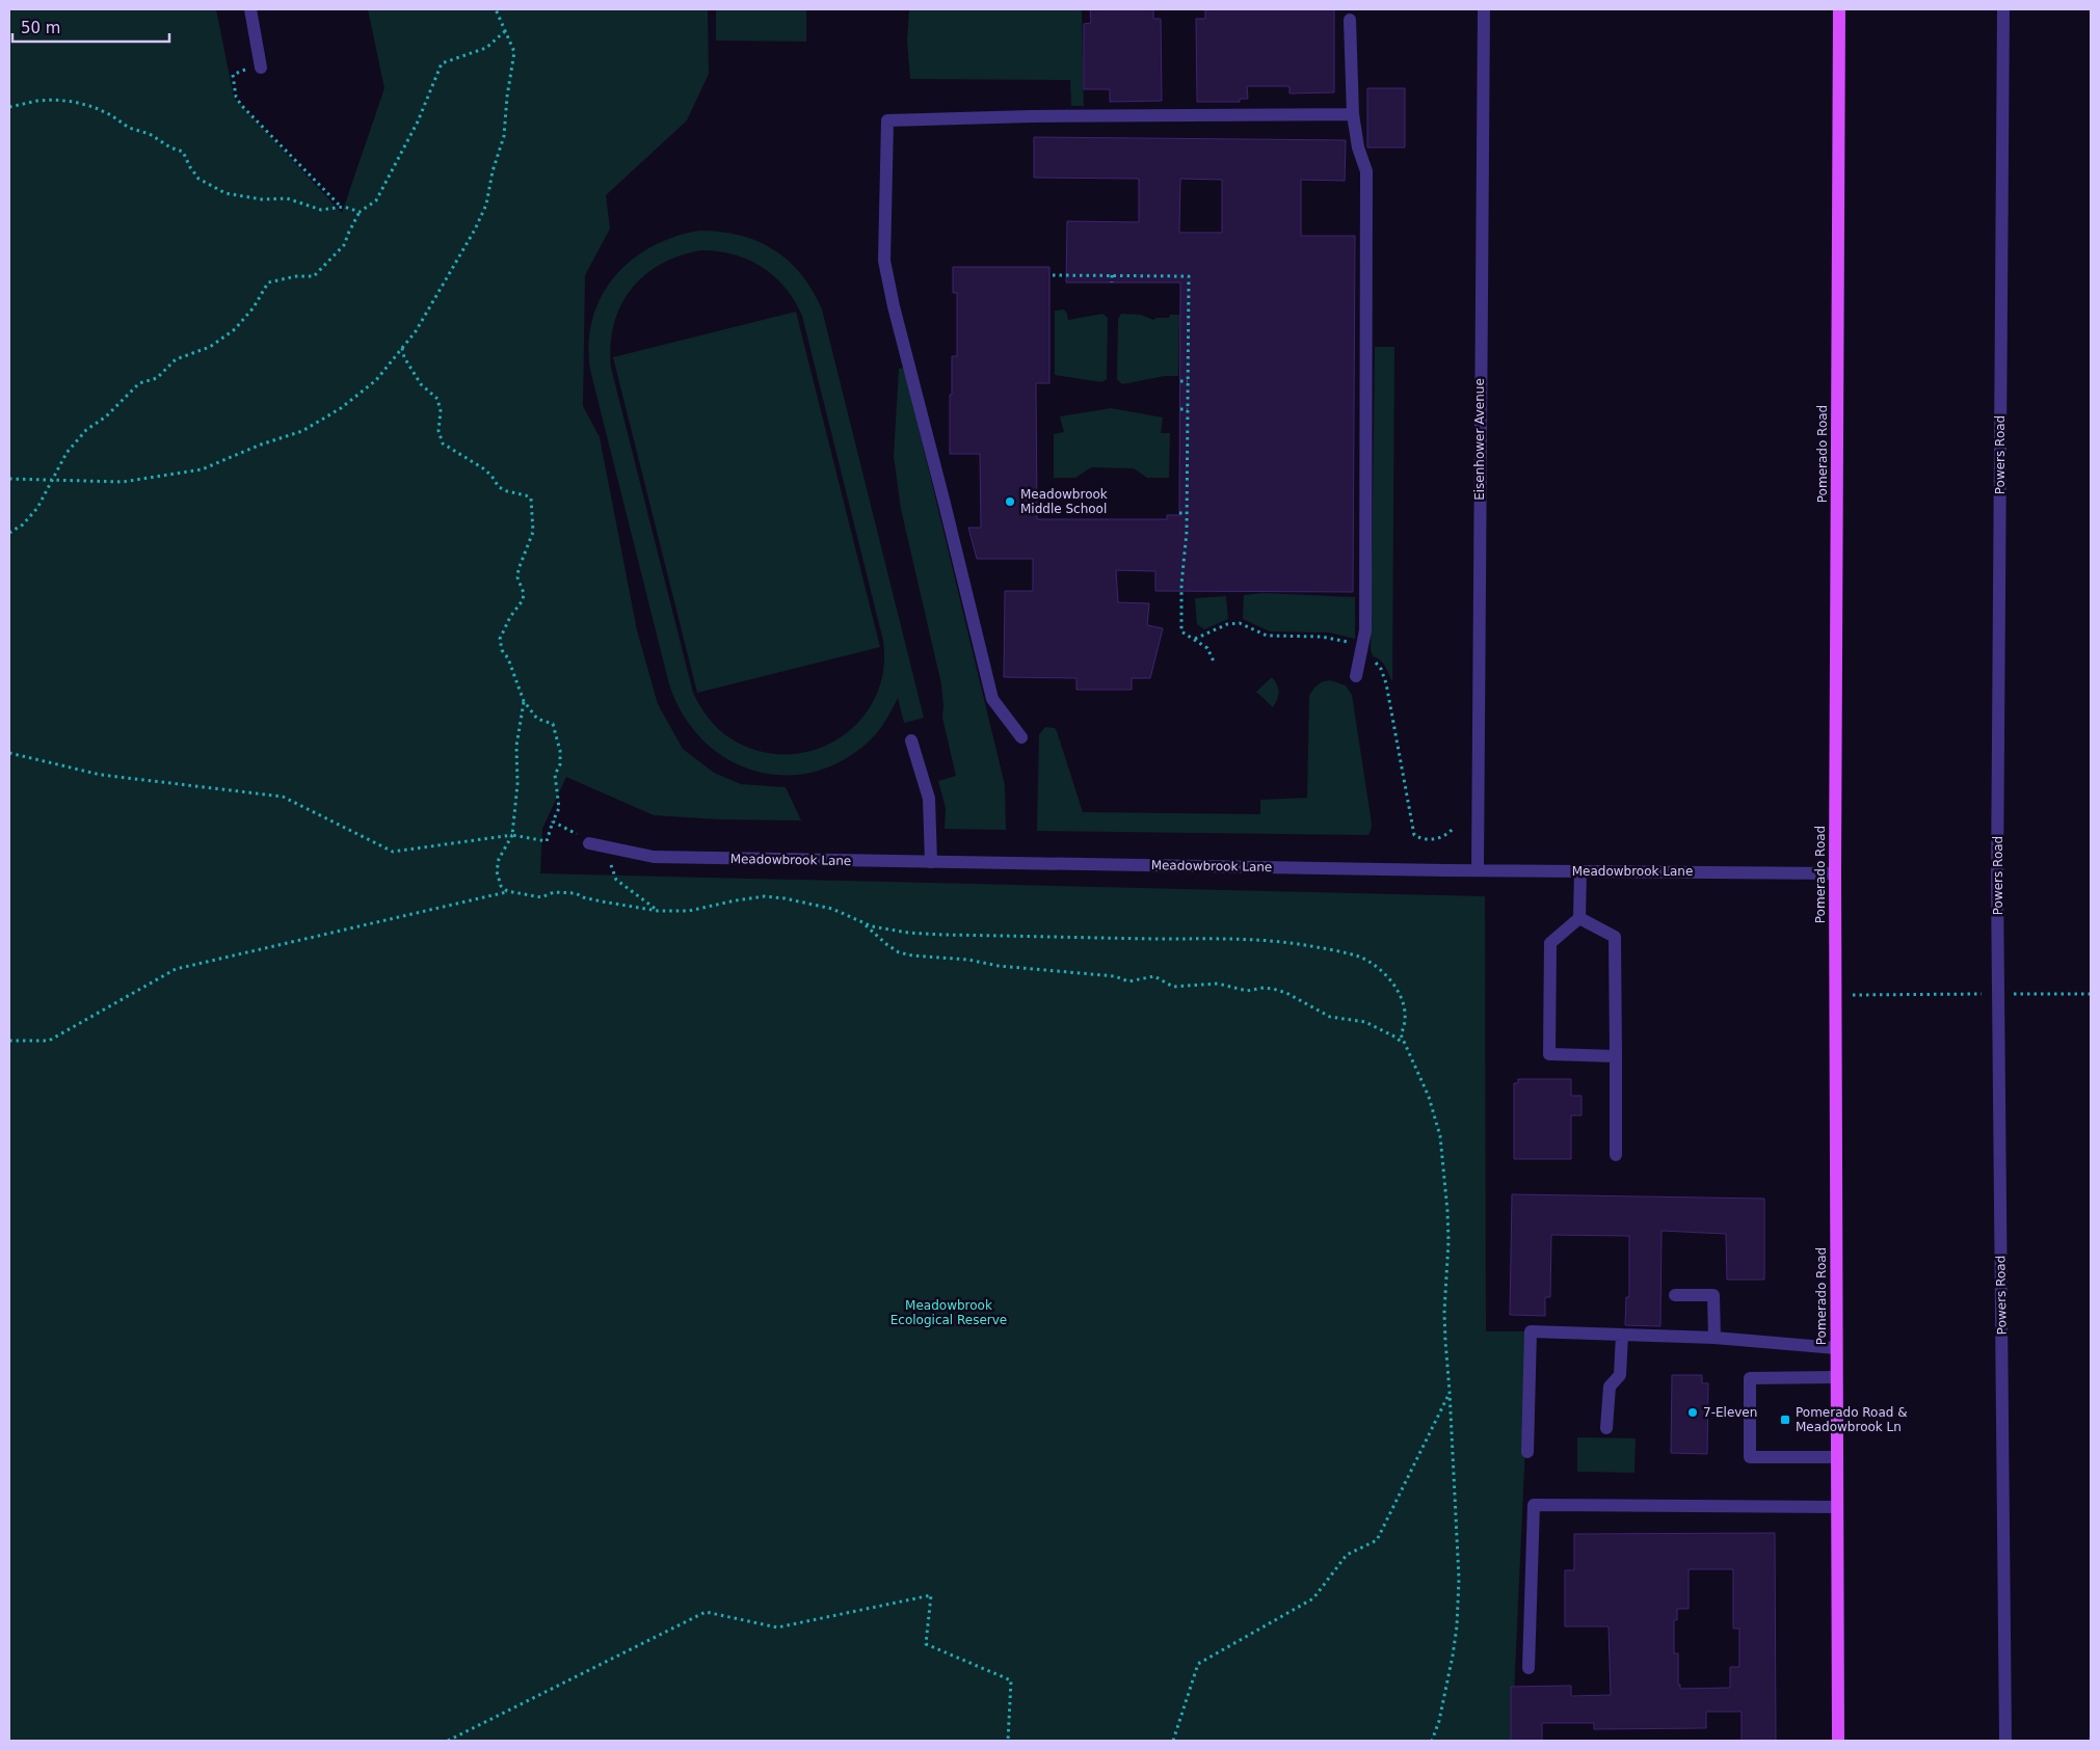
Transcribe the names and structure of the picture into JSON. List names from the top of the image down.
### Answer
{
  "streets": {
    "main road": ["Pomerado Road"],
    "street": ["Eisenhower Avenue", "Powers Road", "Meadowbrook Lane"]
  },
  "crossings": [
    ["Eisenhower Avenue", "Meadowbrook Lane"],
    ["Pomerado Road", "Meadowbrook Lane"]
  ],
  "parks": ["Meadowbrook Ecological Reserve"],
  "places": {
    "other": ["Meadowbrook Middle School", "7-Eleven"],
    "transit": ["Pomerado Road & Meadowbrook Ln"]
  },
  "scale_bar": "50 m"
}
